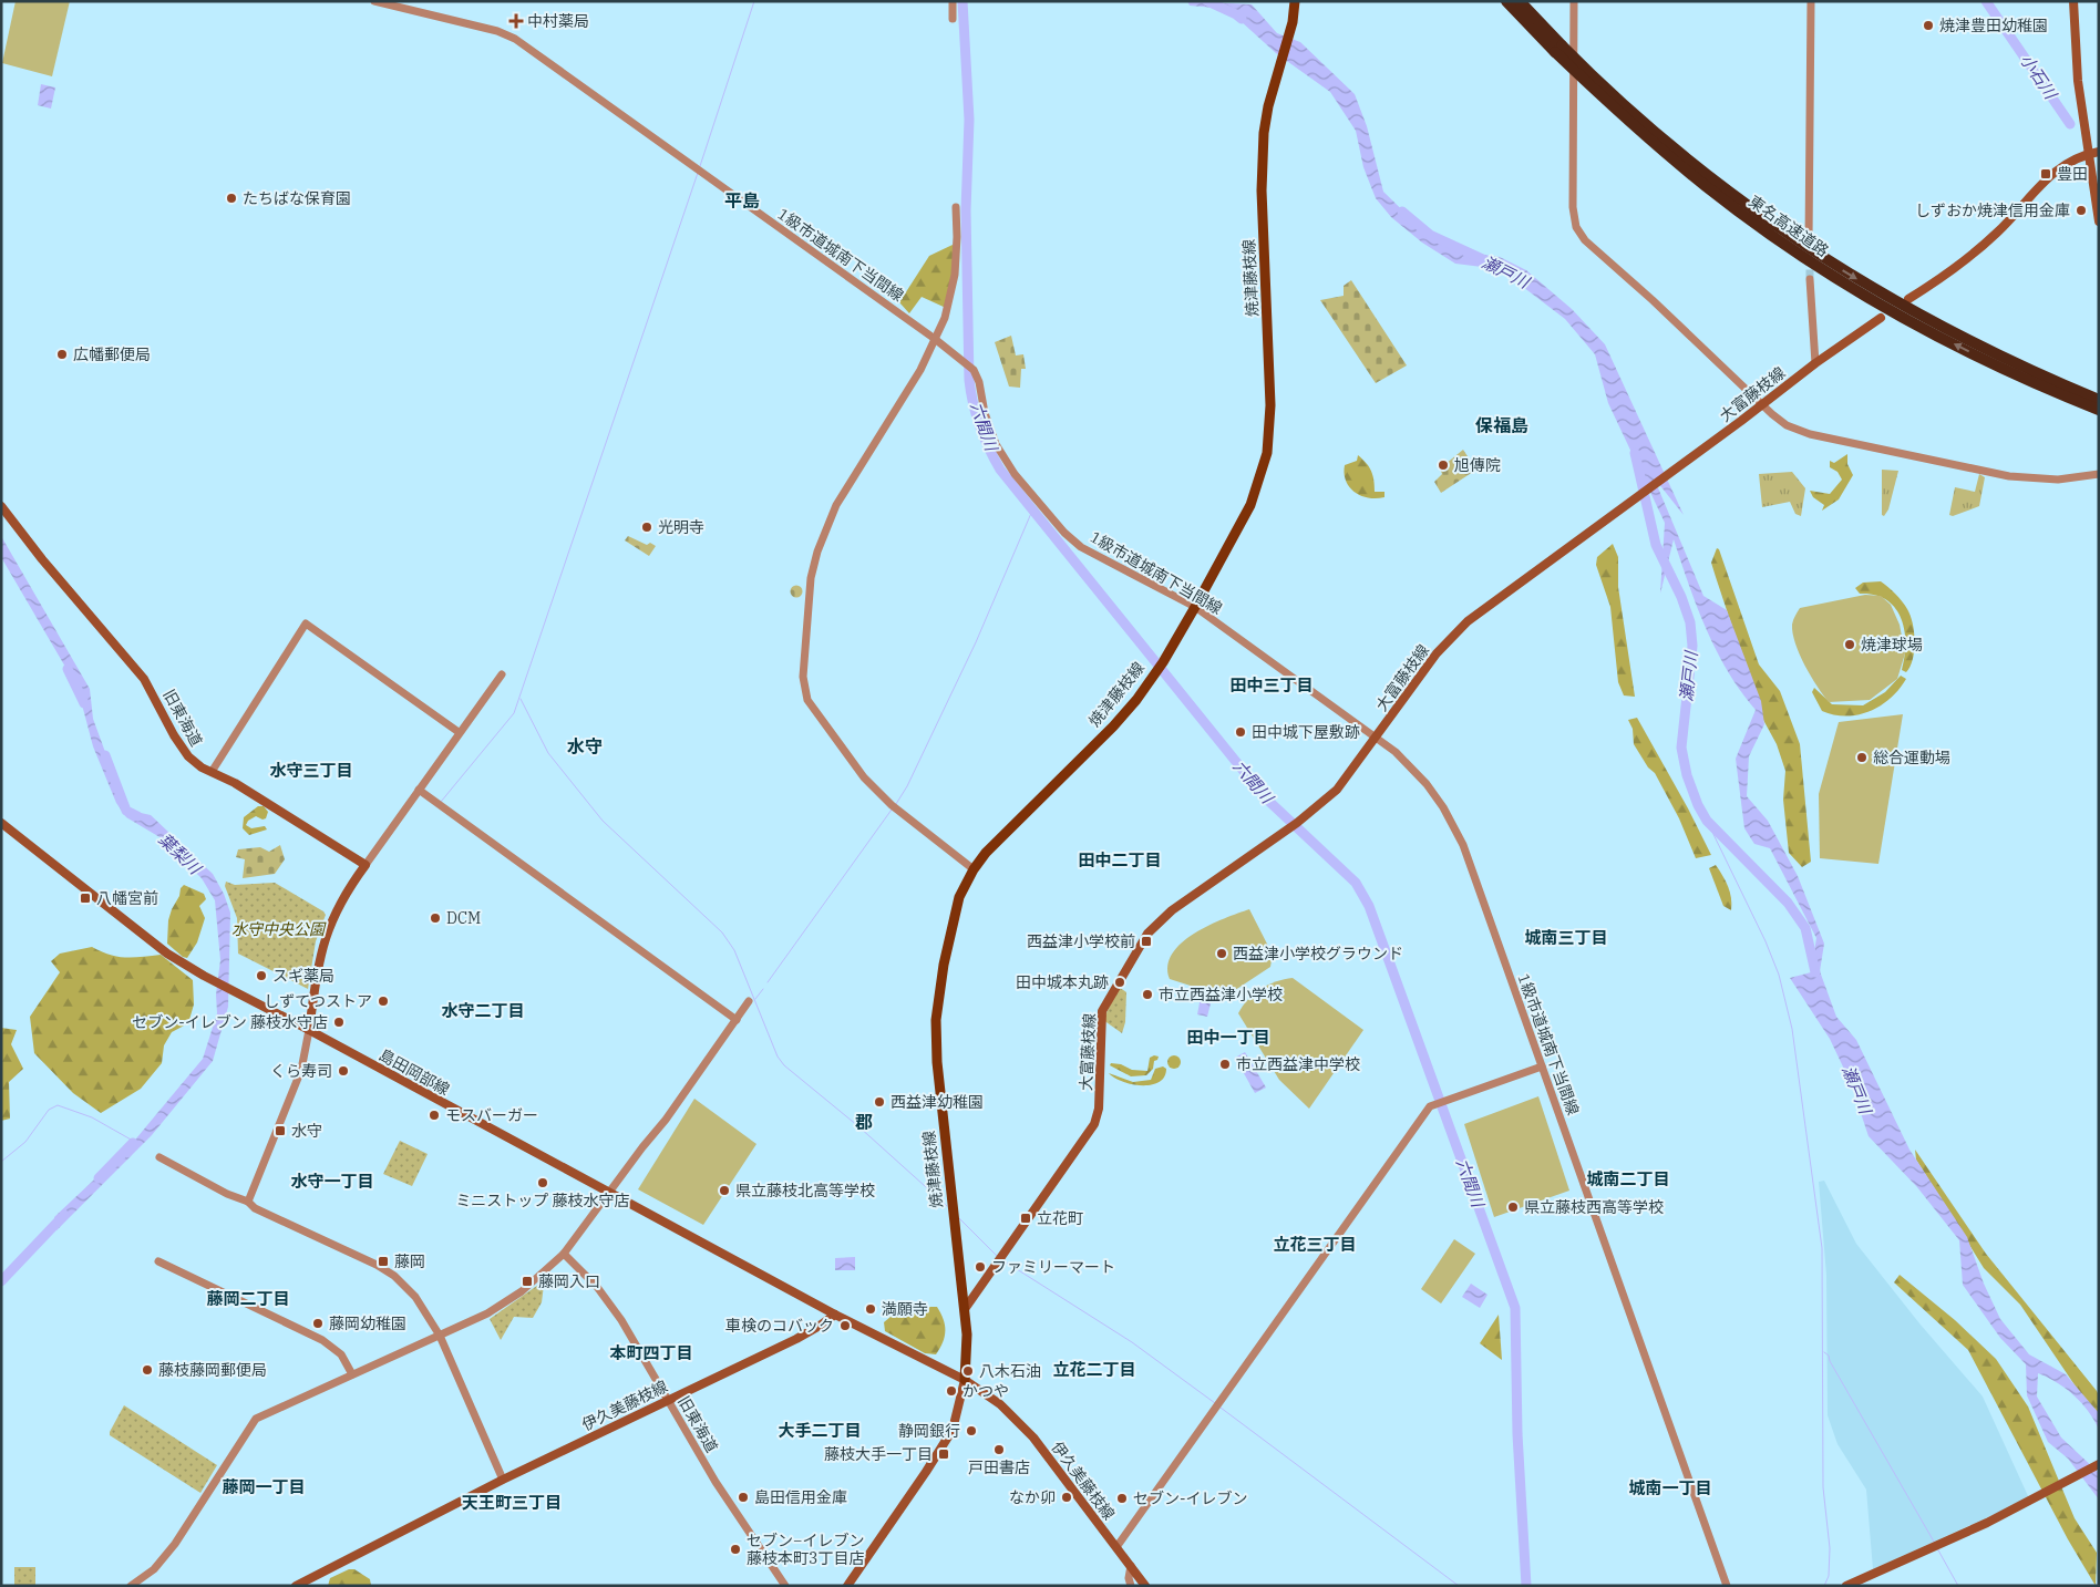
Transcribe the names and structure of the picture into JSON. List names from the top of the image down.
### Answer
{
  "streets": {
    "highway": ["東名高速道路"],
    "main road": [
      "焼津藤枝線",
      "大富藤枝線",
      "旧東海道",
      "島田岡部線",
      "伊久美藤枝線"
    ],
    "street": ["1級市道城南下当間線"]
  },
  "crossings": [
    ["1級市道城南下当間線", "焼津藤枝線"],
    ["1級市道城南下当間線", "大富藤枝線"],
    ["焼津藤枝線", "大富藤枝線"],
    ["焼津藤枝線", "伊久美藤枝線"],
    ["旧東海道", "伊久美藤枝線"],
    ["島田岡部線", "伊久美藤枝線"]
  ],
  "districts": [
    "平島",
    "保福島",
    "田中三丁目",
    "水守",
    "水守三丁目",
    "田中二丁目",
    "城南三丁目",
    "水守二丁目",
    "田中一丁目",
    "郡",
    "城南二丁目",
    "水守一丁目",
    "立花三丁目",
    "藤岡二丁目",
    "本町四丁目",
    "立花二丁目",
    "大手二丁目",
    "藤岡一丁目",
    "城南一丁目",
    "天王町三丁目"
  ],
  "water": [
    "小石川",
    "瀬戸川",
    "六間川",
    "葉梨川"
  ],
  "parks": ["水守中央公園"],
  "places": {
    "health": ["中村薬局"],
    "other": [
      "焼津豊田幼稚園",
      "たちばな保育園",
      "しずおか焼津信用金庫",
      "広幡郵便局",
      "旭傳院",
      "光明寺",
      "焼津球場",
      "田中城下屋敷跡",
      "総合運動場",
      "DCM",
      "西益津小学校グラウンド",
      "スギ薬局",
      "田中城本丸跡",
      "市立西益津小学校",
      "しずてつストア",
      "セブン-イレブン 藤枝水守店",
      "市立西益津中学校",
      "くら寿司",
      "西益津幼稚園",
      "モスバーガー",
      "ミニストップ 藤枝水守店",
      "県立藤枝北高等学校",
      "県立藤枝西高等学校",
      "ファミリーマート",
      "満願寺",
      "藤岡幼稚園",
      "車検のコバック",
      "藤枝藤岡郵便局",
      "八木石油",
      "かつや",
      "静岡銀行",
      "戸田書店",
      "島田信用金庫",
      "なか卯",
      "セブン-イレブン",
      "セブン−イレブン 藤枝本町3丁目店"
    ],
    "transit": [
      "豊田",
      "八幡宮前",
      "西益津小学校前",
      "水守",
      "立花町",
      "藤岡",
      "藤岡入口",
      "藤枝大手一丁目"
    ]
  }
}
